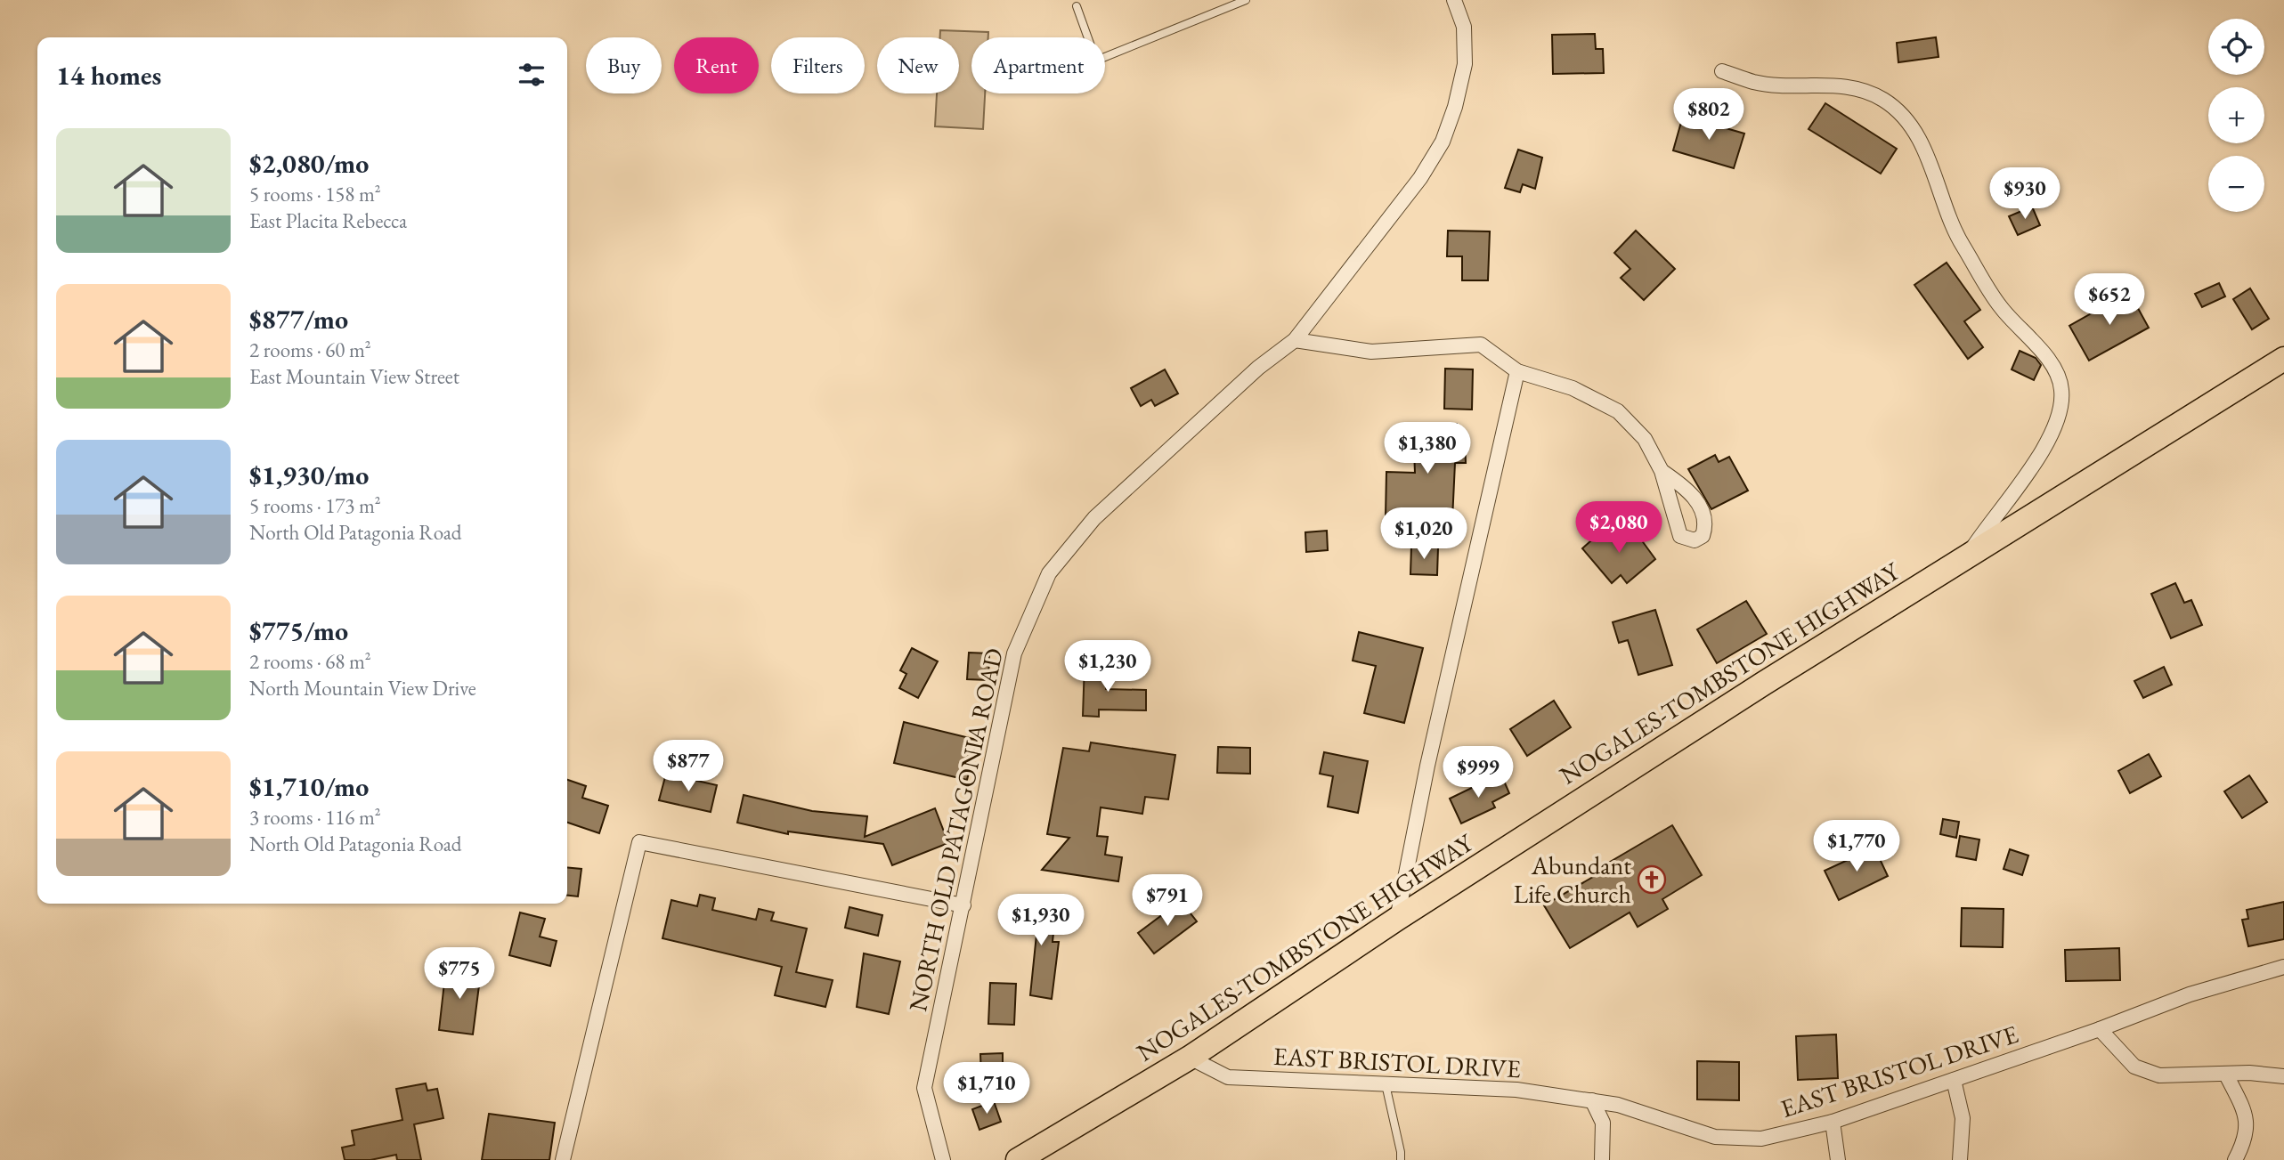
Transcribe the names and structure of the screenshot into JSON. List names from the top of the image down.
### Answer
{
  "streets": {
    "main road": ["NOGALES-TOMBSTONE HIGHWAY"],
    "street": ["NORTH OLD PATAGONIA ROAD", "EAST BRISTOL DRIVE"]
  },
  "crossings": [
    ["NOGALES-TOMBSTONE HIGHWAY", "EAST BRISTOL DRIVE"]
  ],
  "places": {
    "church": ["Abundant Life Church"]
  },
  "page": {
    "map_buttons": ["+", "−"],
    "chip": [
      "Buy",
      "Rent",
      "Filters",
      "New",
      "Apartment"
    ],
    "heading": "14 homes",
    "price": [
      "$802",
      "$930",
      "$652",
      "$1,380",
      "$2,080",
      "$1,020",
      "$1,230",
      "$877",
      "$999",
      "$1,770",
      "$791",
      "$1,930",
      "$775",
      "$1,710"
    ],
    "list": [
      {
        "name": "$2,080/mo",
        "note": "5 rooms · 158 m² · East Placita Rebecca"
      },
      {
        "name": "$877/mo",
        "note": "2 rooms · 60 m² · East Mountain View Street"
      },
      {
        "name": "$1,930/mo",
        "note": "5 rooms · 173 m² · North Old Patagonia Road"
      },
      {
        "name": "$775/mo",
        "note": "2 rooms · 68 m² · North Mountain View Drive"
      },
      {
        "name": "$1,710/mo",
        "note": "3 rooms · 116 m² · North Old Patagonia Road"
      }
    ]
  }
}
